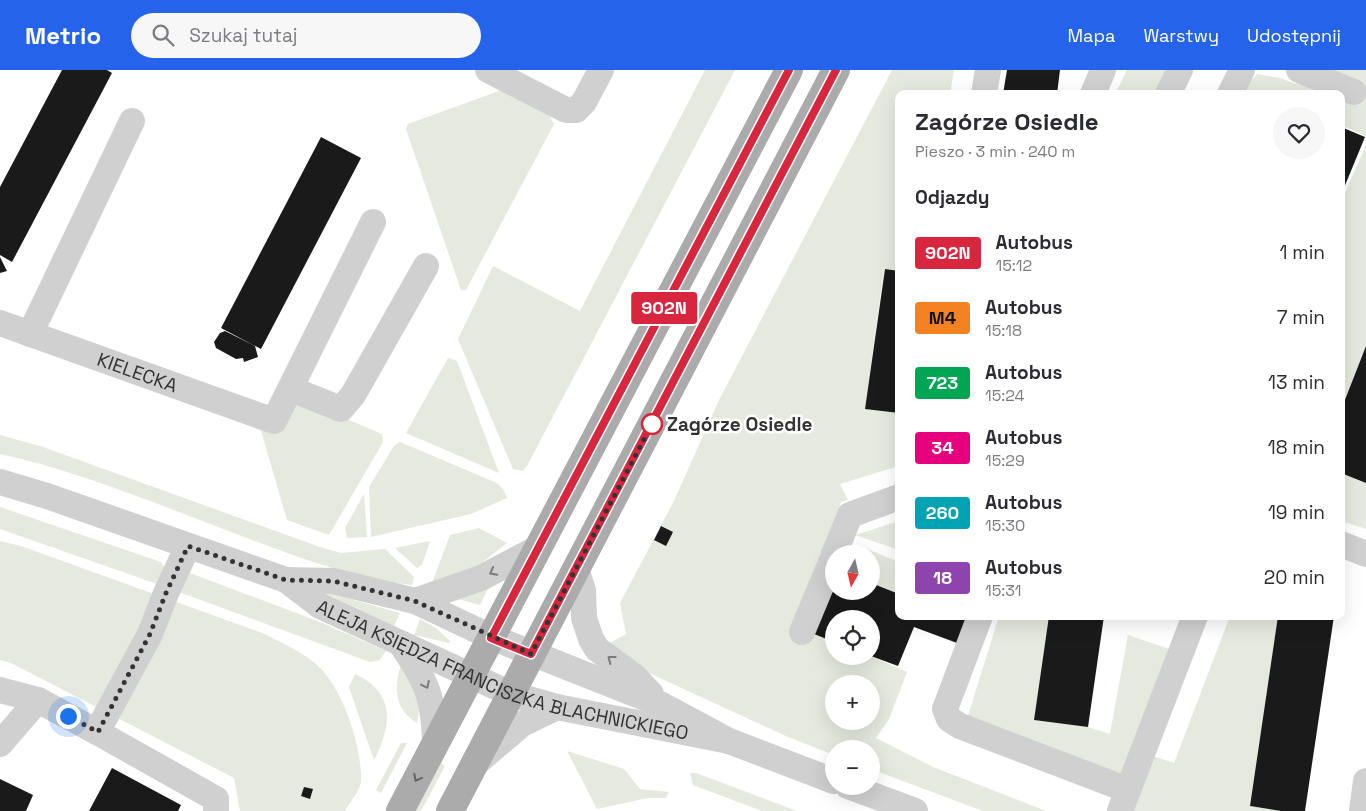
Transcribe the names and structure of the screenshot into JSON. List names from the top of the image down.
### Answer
{
  "streets": {
    "street": ["KIELECKA", "ALEJA KSIĘDZA FRANCISZKA BLACHNICKIEGO"]
  },
  "places": ["Zagórze Osiedle"],
  "lines": ["bus line 902N"],
  "north": "bottom",
  "page": {
    "header": "Metrio",
    "search": "Szukaj tutaj",
    "nav": ["Mapa", "Warstwy", "Udostępnij"],
    "on_map": "902N",
    "heading": [
      ["Zagórze Osiedle", "Pieszo · 3 min · 240 m"],
      "Odjazdy"
    ],
    "list": [
      {
        "mark": "902N",
        "name": "Autobus",
        "note": "15:12",
        "value": "1 min"
      },
      {
        "mark": "M4",
        "name": "Autobus",
        "note": "15:18",
        "value": "7 min"
      },
      {
        "mark": "723",
        "name": "Autobus",
        "note": "15:24",
        "value": "13 min"
      },
      {
        "mark": "34",
        "name": "Autobus",
        "note": "15:29",
        "value": "18 min"
      },
      {
        "mark": "260",
        "name": "Autobus",
        "note": "15:30",
        "value": "19 min"
      },
      {
        "mark": "18",
        "name": "Autobus",
        "note": "15:31",
        "value": "20 min"
      }
    ],
    "map_buttons": ["+", "−"]
  }
}
